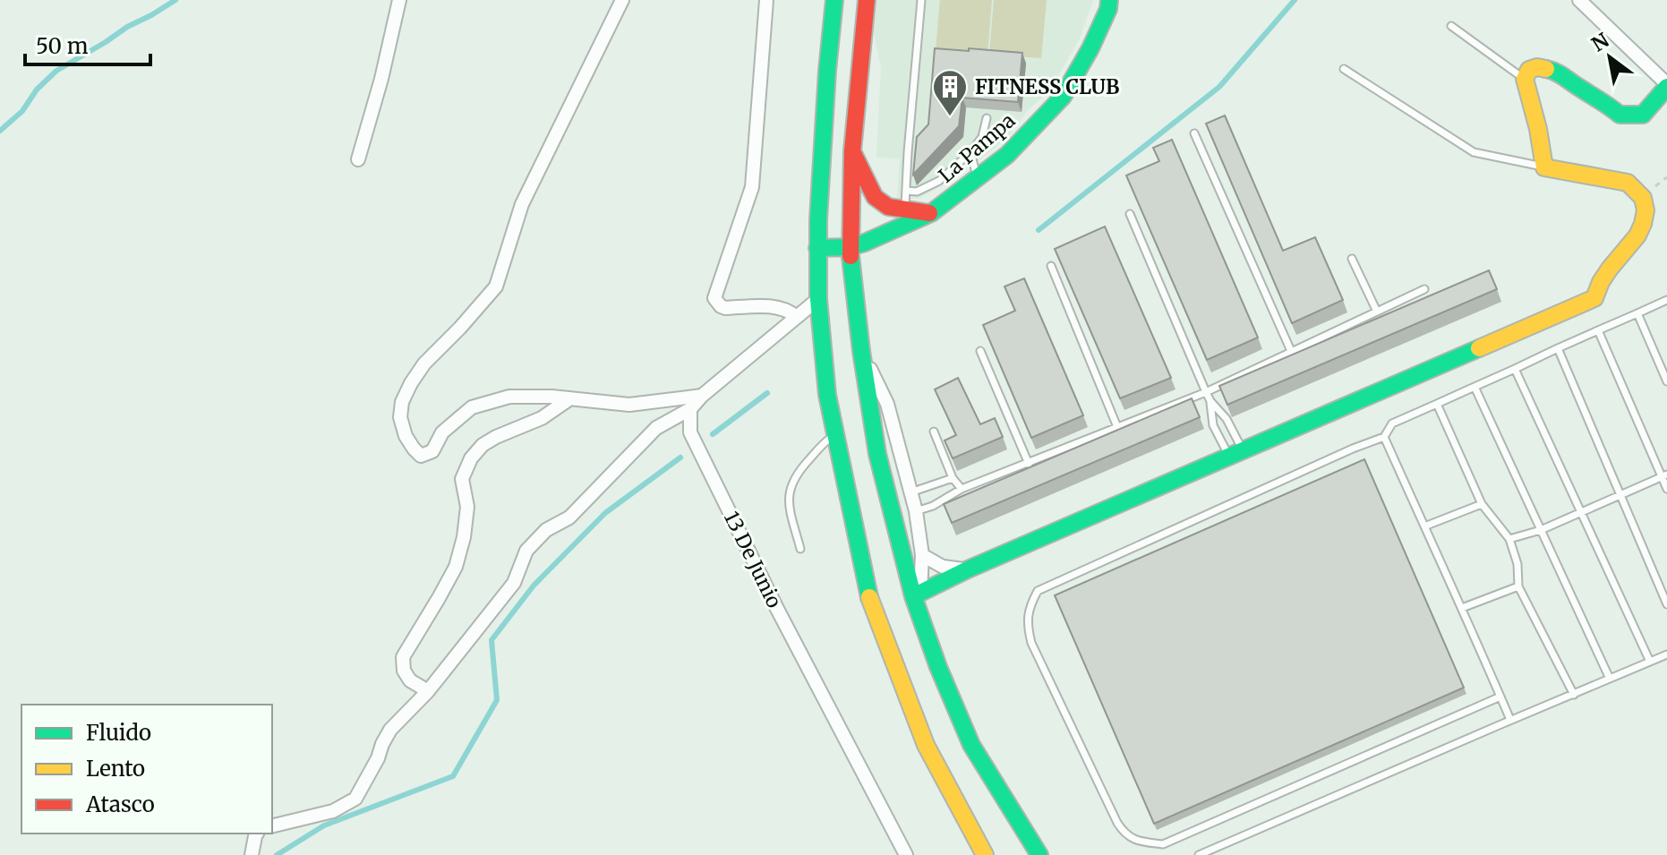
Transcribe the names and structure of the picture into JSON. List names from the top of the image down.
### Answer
{
  "streets": {
    "main road": ["La Pampa"],
    "street": ["13 De Junio"]
  },
  "places": {
    "building": ["FITNESS CLUB"]
  },
  "legend": ["Fluido", "Lento", "Atasco"],
  "scale_bar": "50 m",
  "north": "top left"
}
